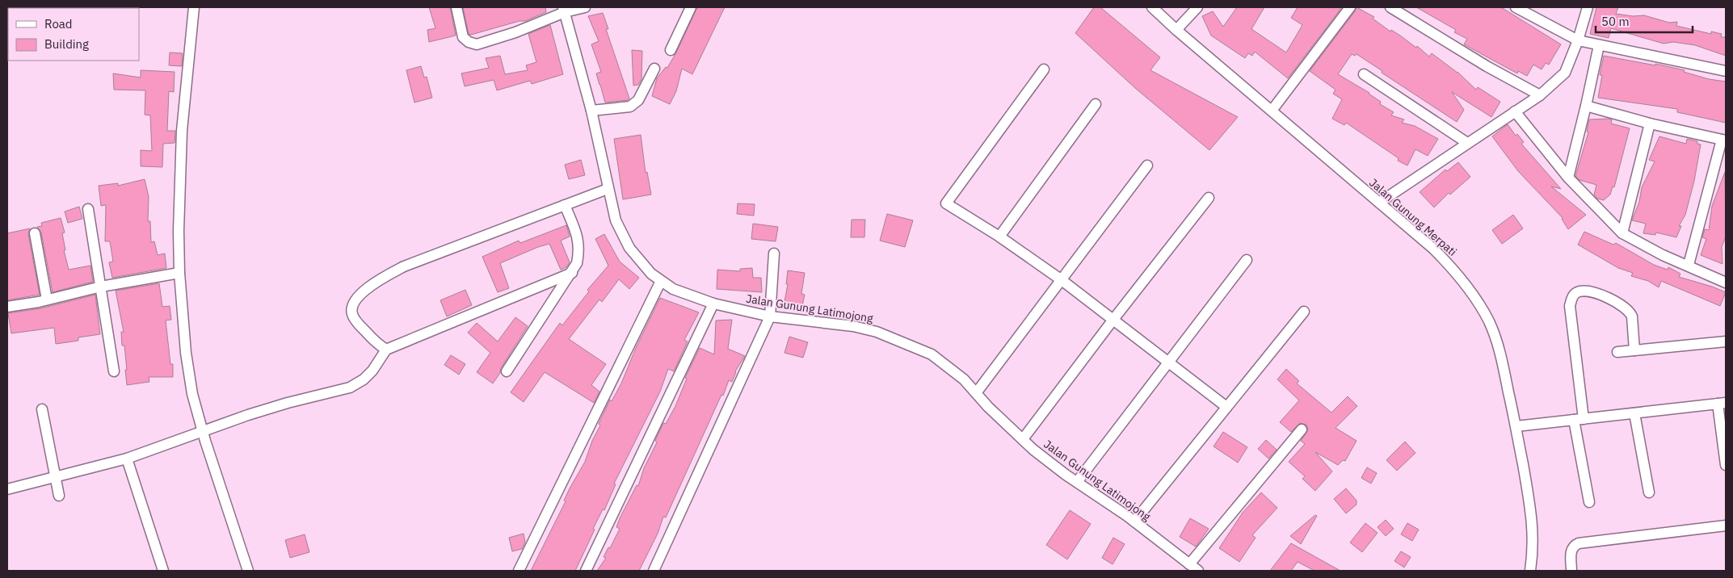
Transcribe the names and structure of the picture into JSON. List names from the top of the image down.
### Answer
{
  "streets": {
    "street": ["Jalan Gunung Merpati", "Jalan Gunung Latimojong"]
  },
  "legend": ["Road", "Building"],
  "scale_bar": "50 m"
}
